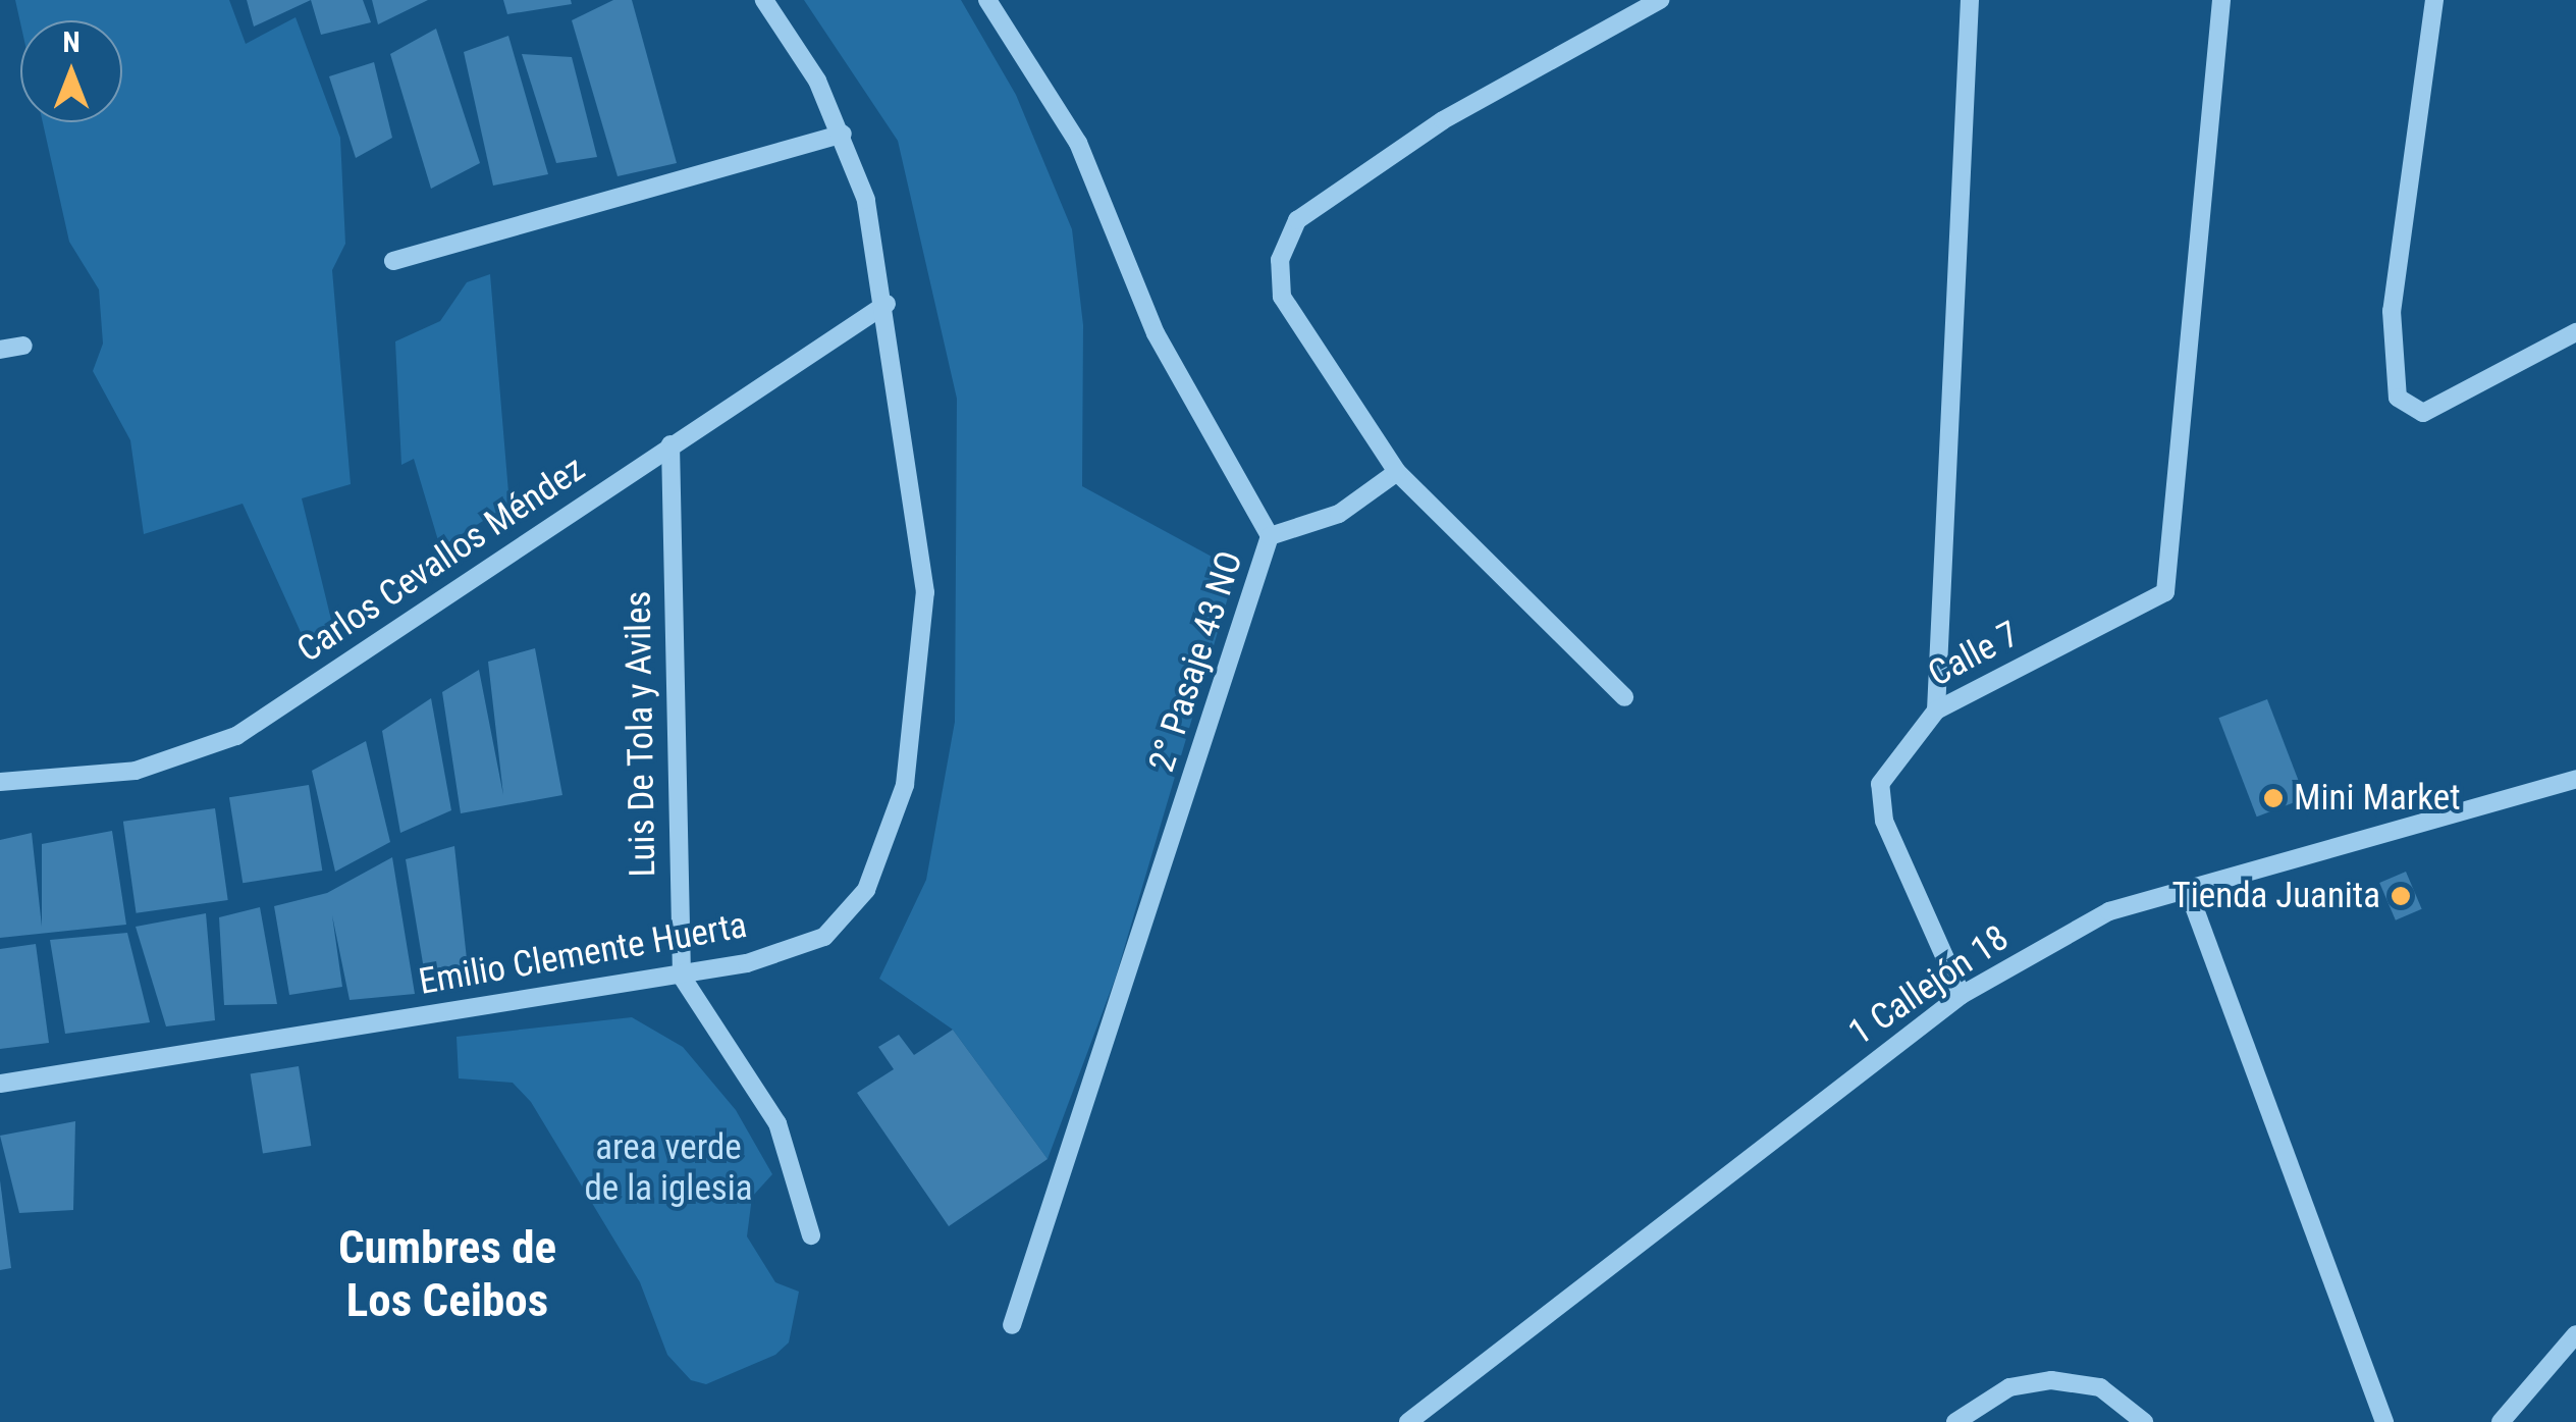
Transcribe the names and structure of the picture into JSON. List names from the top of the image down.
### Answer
{
  "streets": {
    "street": [
      "Carlos Cevallos Méndez",
      "Calle 7",
      "2° Pasaje 43 NO",
      "Luis De Tola y Aviles",
      "Emilio Clemente Huerta",
      "1 Callejón 18"
    ]
  },
  "crossings": [
    ["Carlos Cevallos Méndez", "Luis De Tola y Aviles"],
    ["Carlos Cevallos Méndez", "Emilio Clemente Huerta"],
    ["Calle 7", "1 Callejón 18"],
    ["Luis De Tola y Aviles", "Emilio Clemente Huerta"]
  ],
  "districts": ["Cumbres de Los Ceibos"],
  "parks": ["area verde de la iglesia"],
  "places": ["Mini Market", "Tienda Juanita"],
  "north": "top"
}
